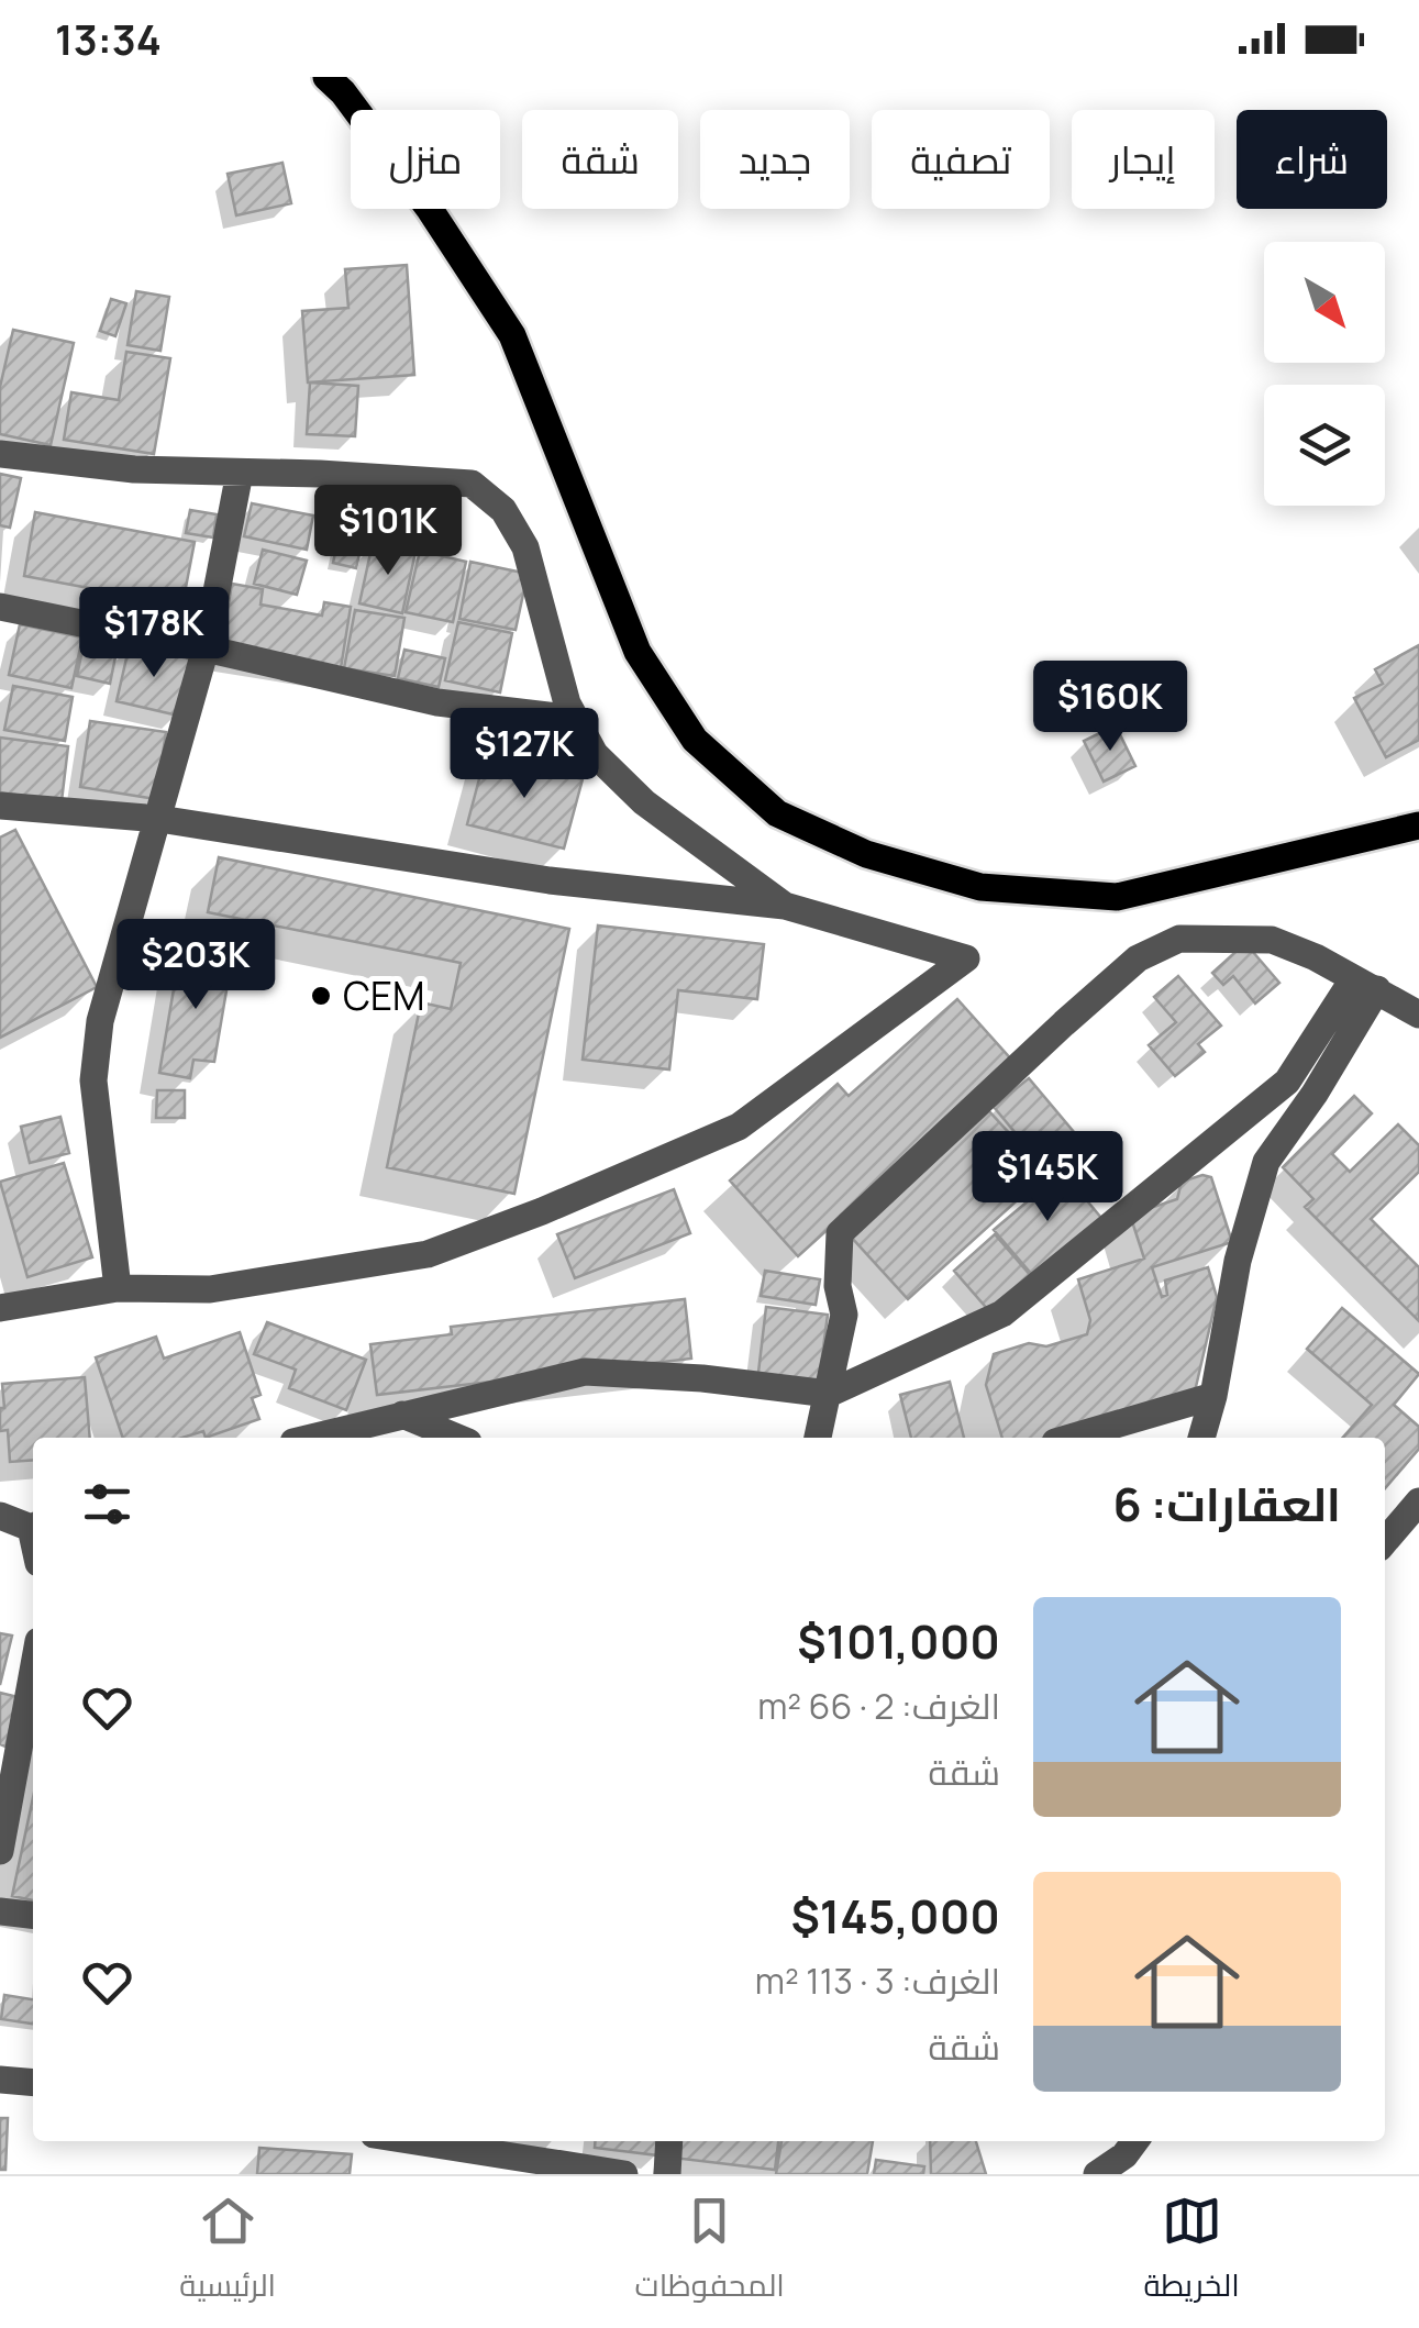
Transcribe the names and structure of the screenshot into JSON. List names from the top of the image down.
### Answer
{
  "places": ["CEM"],
  "north": "bottom right",
  "page": {
    "status": "13:34",
    "chip": [
      "شراء",
      "إيجار",
      "تصفية",
      "جديد",
      "شقة",
      "منزل"
    ],
    "price": [
      "$101K",
      "$178K",
      "$160K",
      "$127K",
      "$203K",
      "$145K"
    ],
    "heading": "العقارات: 6",
    "list": [
      {
        "name": "$101,000",
        "note": "الغرف: 2 · 66 m² · شقة"
      },
      {
        "name": "$145,000",
        "note": "الغرف: 3 · 113 m² · شقة"
      }
    ],
    "tabs": ["الخريطة", "المحفوظات", "الرئيسية"]
  }
}
